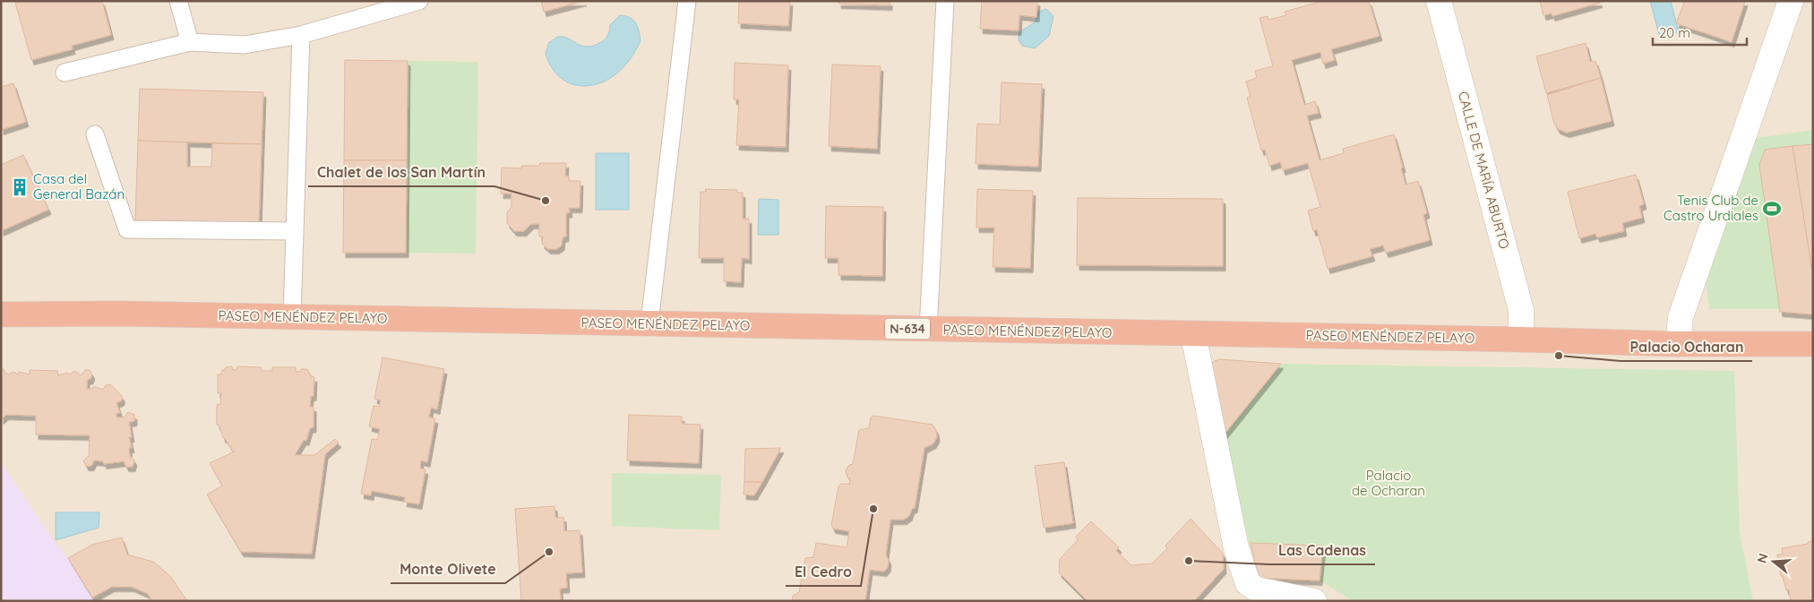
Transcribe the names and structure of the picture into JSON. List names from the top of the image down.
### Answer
{
  "streets": {
    "highway": ["PASEO MENÉNDEZ PELAYO", "N-634"],
    "street": ["CALLE DE MARÍA ABURTO"]
  },
  "crossings": [
    ["CALLE DE MARÍA ABURTO", "PASEO MENÉNDEZ PELAYO"]
  ],
  "parks": ["Palacio de Ocharan"],
  "places": {
    "building": ["Casa del General Bazán"],
    "other": [
      "Chalet de los San Martín",
      "Palacio Ocharan",
      "El Cedro",
      "Monte Olivete",
      "Las Cadenas"
    ],
    "sports": ["Tenis Club de Castro Urdiales"]
  },
  "scale_bar": "20 m",
  "north": "left"
}
